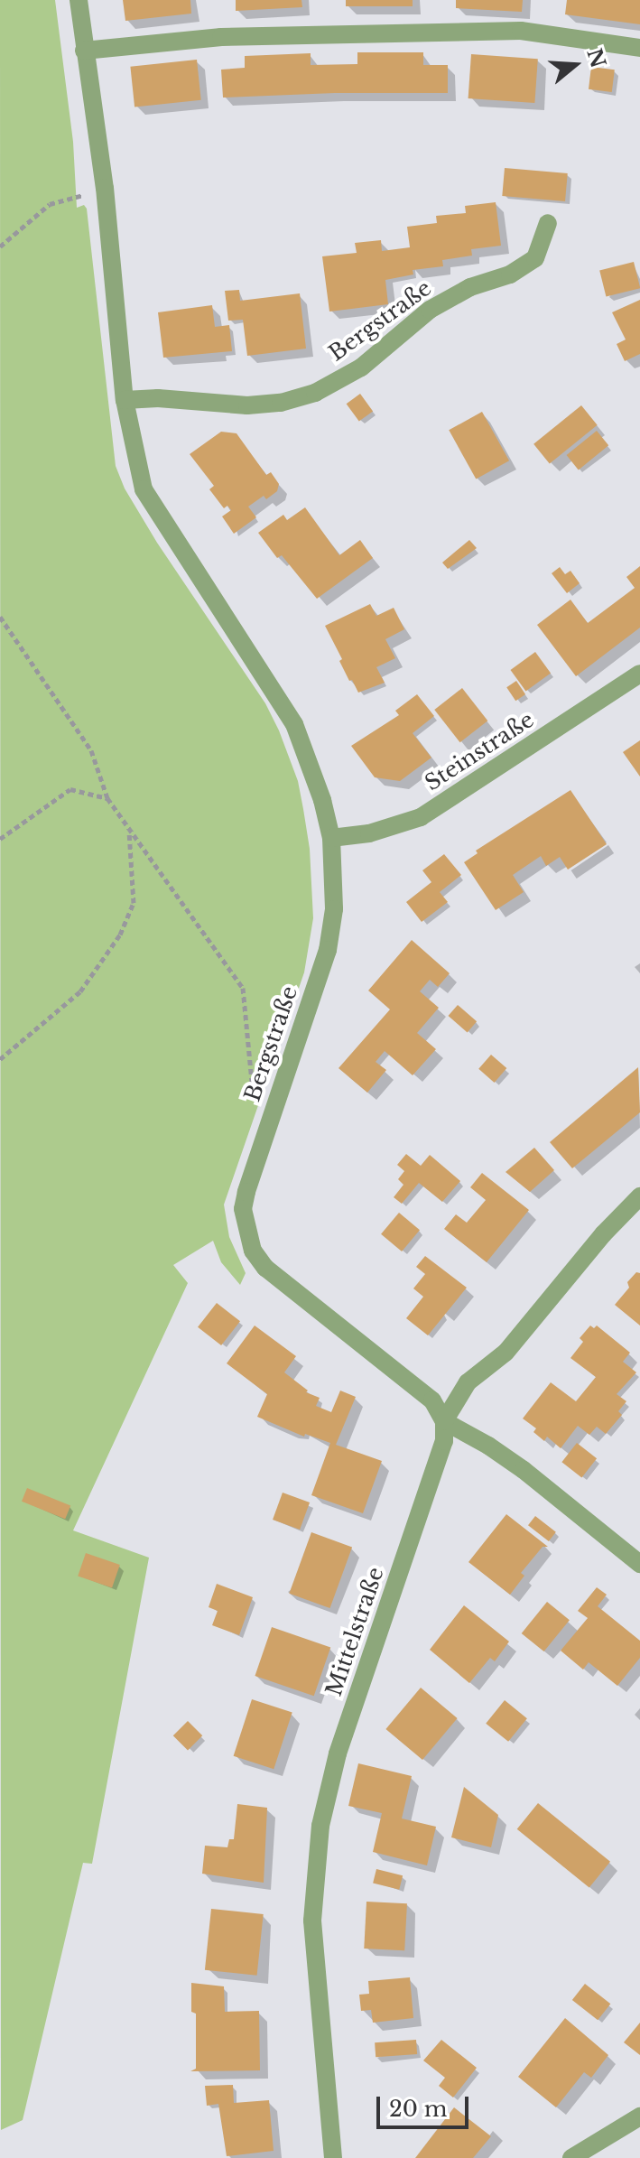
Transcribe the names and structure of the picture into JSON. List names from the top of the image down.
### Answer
{
  "streets": {
    "street": ["Bergstraße", "Steinstraße", "Mittelstraße"]
  },
  "crossings": [
    ["Bergstraße", "Steinstraße"],
    ["Bergstraße", "Mittelstraße"]
  ],
  "scale_bar": "20 m",
  "north": "right"
}
